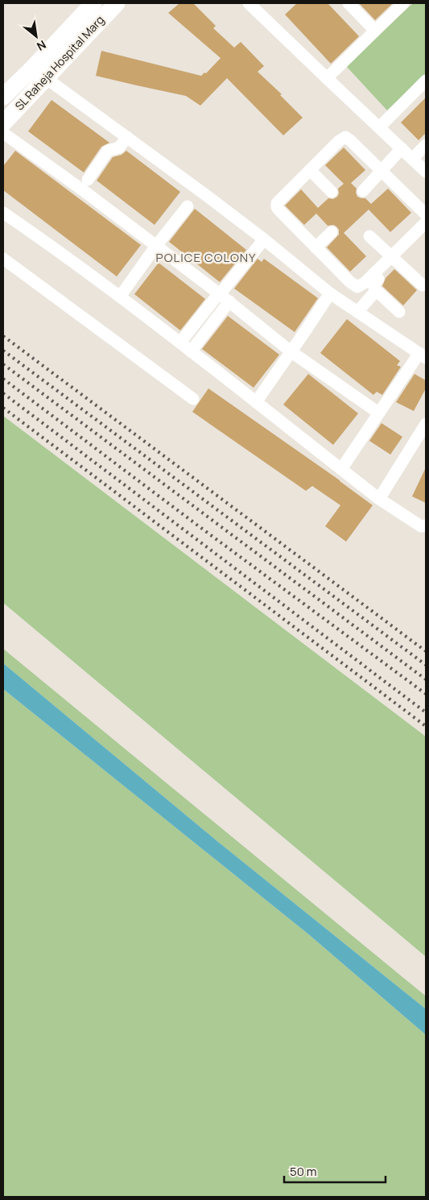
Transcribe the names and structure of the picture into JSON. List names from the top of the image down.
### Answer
{
  "streets": {
    "main road": ["SL Raheja Hospital Marg"]
  },
  "districts": ["POLICE COLONY"],
  "scale_bar": "50 m",
  "north": "bottom right"
}
